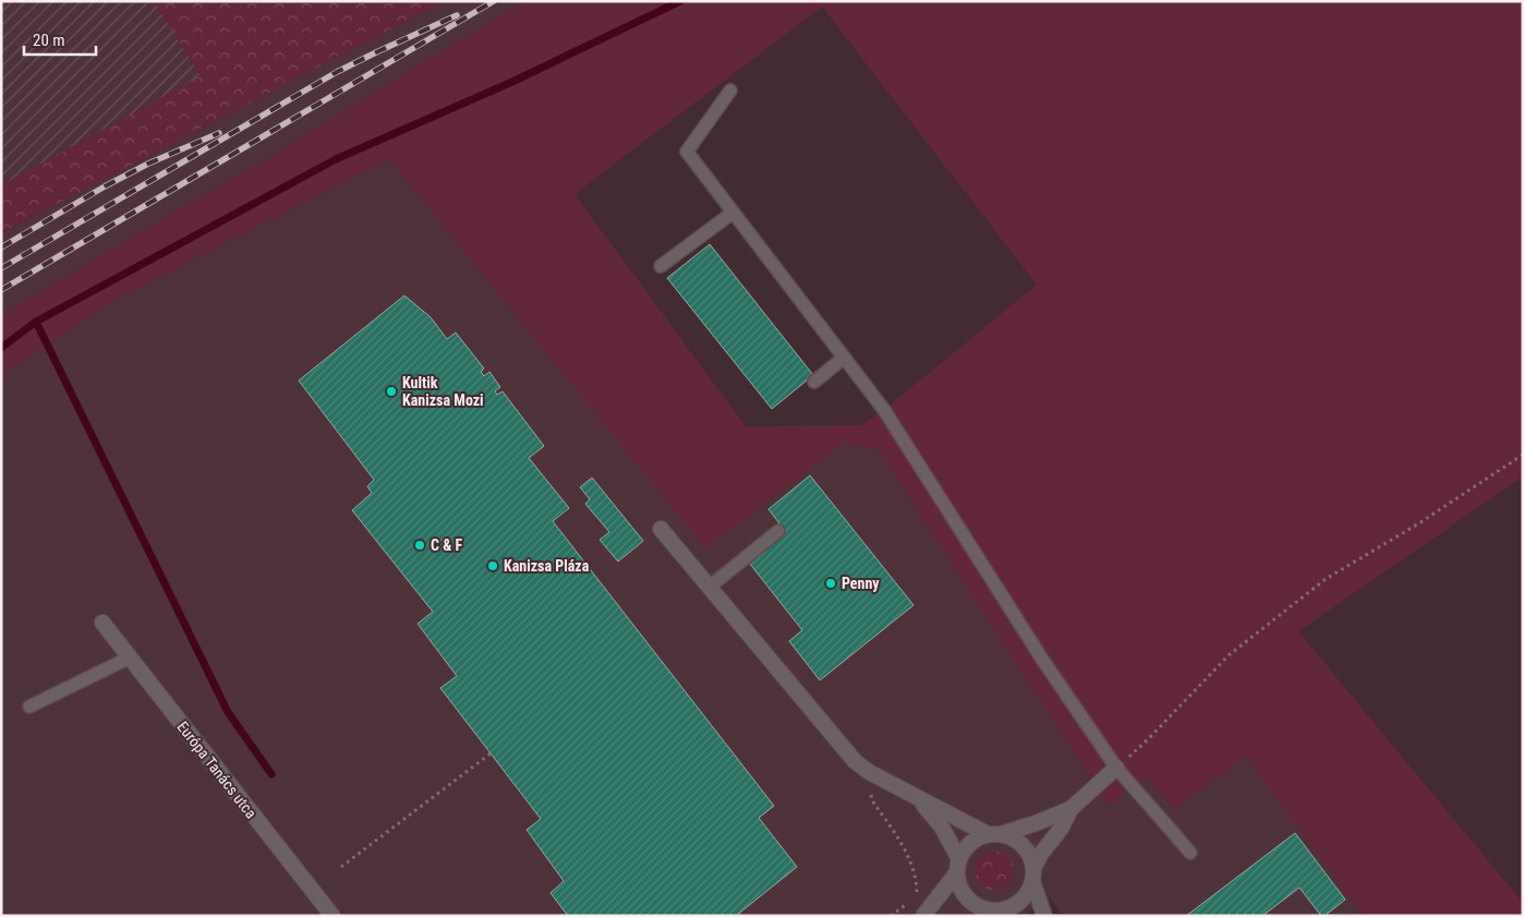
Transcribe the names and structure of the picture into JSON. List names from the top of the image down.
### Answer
{
  "streets": {
    "street": ["Európa Tanács utca"]
  },
  "places": [
    "Kultik Kanizsa Mozi",
    "C & F",
    "Kanizsa Pláza",
    "Penny"
  ],
  "scale_bar": "20 m"
}
